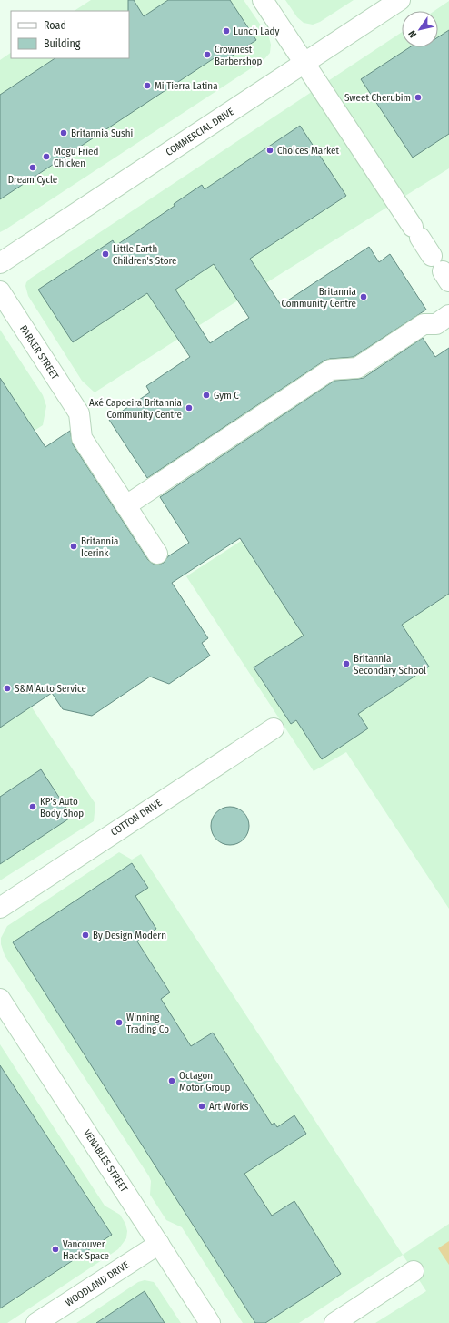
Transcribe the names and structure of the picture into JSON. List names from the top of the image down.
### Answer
{
  "streets": {
    "street": [
      "COMMERCIAL DRIVE",
      "PARKER STREET",
      "COTTON DRIVE",
      "VENABLES STREET",
      "WOODLAND DRIVE"
    ]
  },
  "crossings": [
    ["VENABLES STREET", "WOODLAND DRIVE"]
  ],
  "places": [
    "Lunch Lady",
    "Crownest Barbershop",
    "Mi Tierra Latina",
    "Sweet Cherubim",
    "Britannia Sushi",
    "Choices Market",
    "Mogu Fried Chicken",
    "Dream Cycle",
    "Little Earth Children's Store",
    "Britannia Community Centre",
    "Gym C",
    "Axé Capoeira Britannia Community Centre",
    "Britannia Icerink",
    "Britannia Secondary School",
    "S&M Auto Service",
    "KP's Auto Body Shop",
    "By Design Modern",
    "Winning Trading Co",
    "Octagon Motor Group",
    "Art Works",
    "Vancouver Hack Space"
  ],
  "legend": ["Road", "Building"],
  "north": "bottom left"
}
